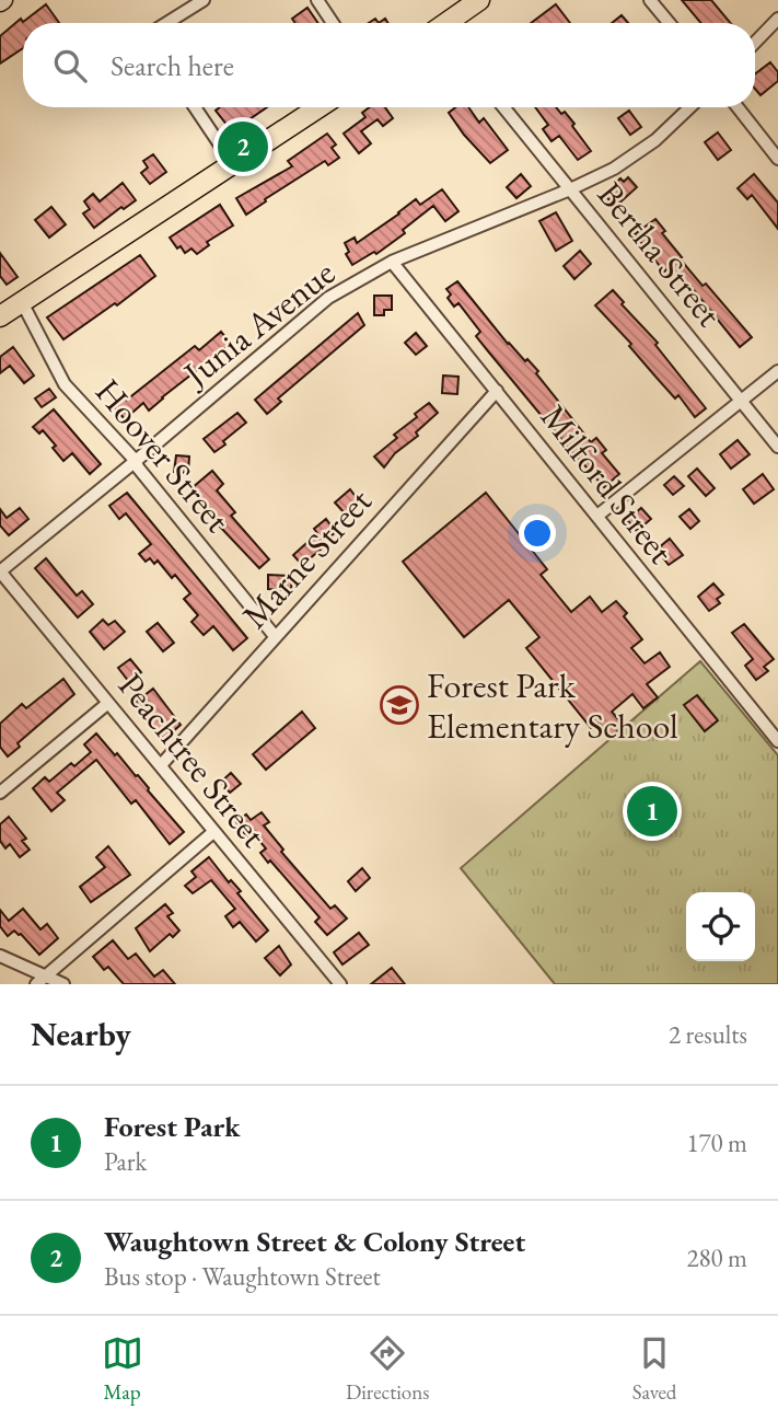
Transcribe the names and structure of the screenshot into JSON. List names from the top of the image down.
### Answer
{
  "streets": {
    "street": [
      "Bertha Street",
      "Junia Avenue",
      "Hoover Street",
      "Milford Street",
      "Marne Street",
      "Peachtree Street"
    ]
  },
  "crossings": [
    ["Bertha Street", "Junia Avenue"],
    ["Junia Avenue", "Hoover Street"],
    ["Junia Avenue", "Milford Street"],
    ["Junia Avenue", "Peachtree Street"],
    ["Hoover Street", "Marne Street"],
    ["Milford Street", "Marne Street"],
    ["Marne Street", "Peachtree Street"]
  ],
  "places": {
    "school or university": ["Forest Park Elementary School"]
  },
  "page": {
    "search": "Search here",
    "pins": ["2", "1"],
    "heading": ["Nearby", "2 results"],
    "list": [
      {
        "mark": "1",
        "name": "Forest Park",
        "note": "Park",
        "value": "170 m"
      },
      {
        "mark": "2",
        "name": "Waughtown Street & Colony Street",
        "note": "Bus stop · Waughtown Street",
        "value": "280 m"
      }
    ],
    "nav": ["Map", "Directions", "Saved"]
  }
}
